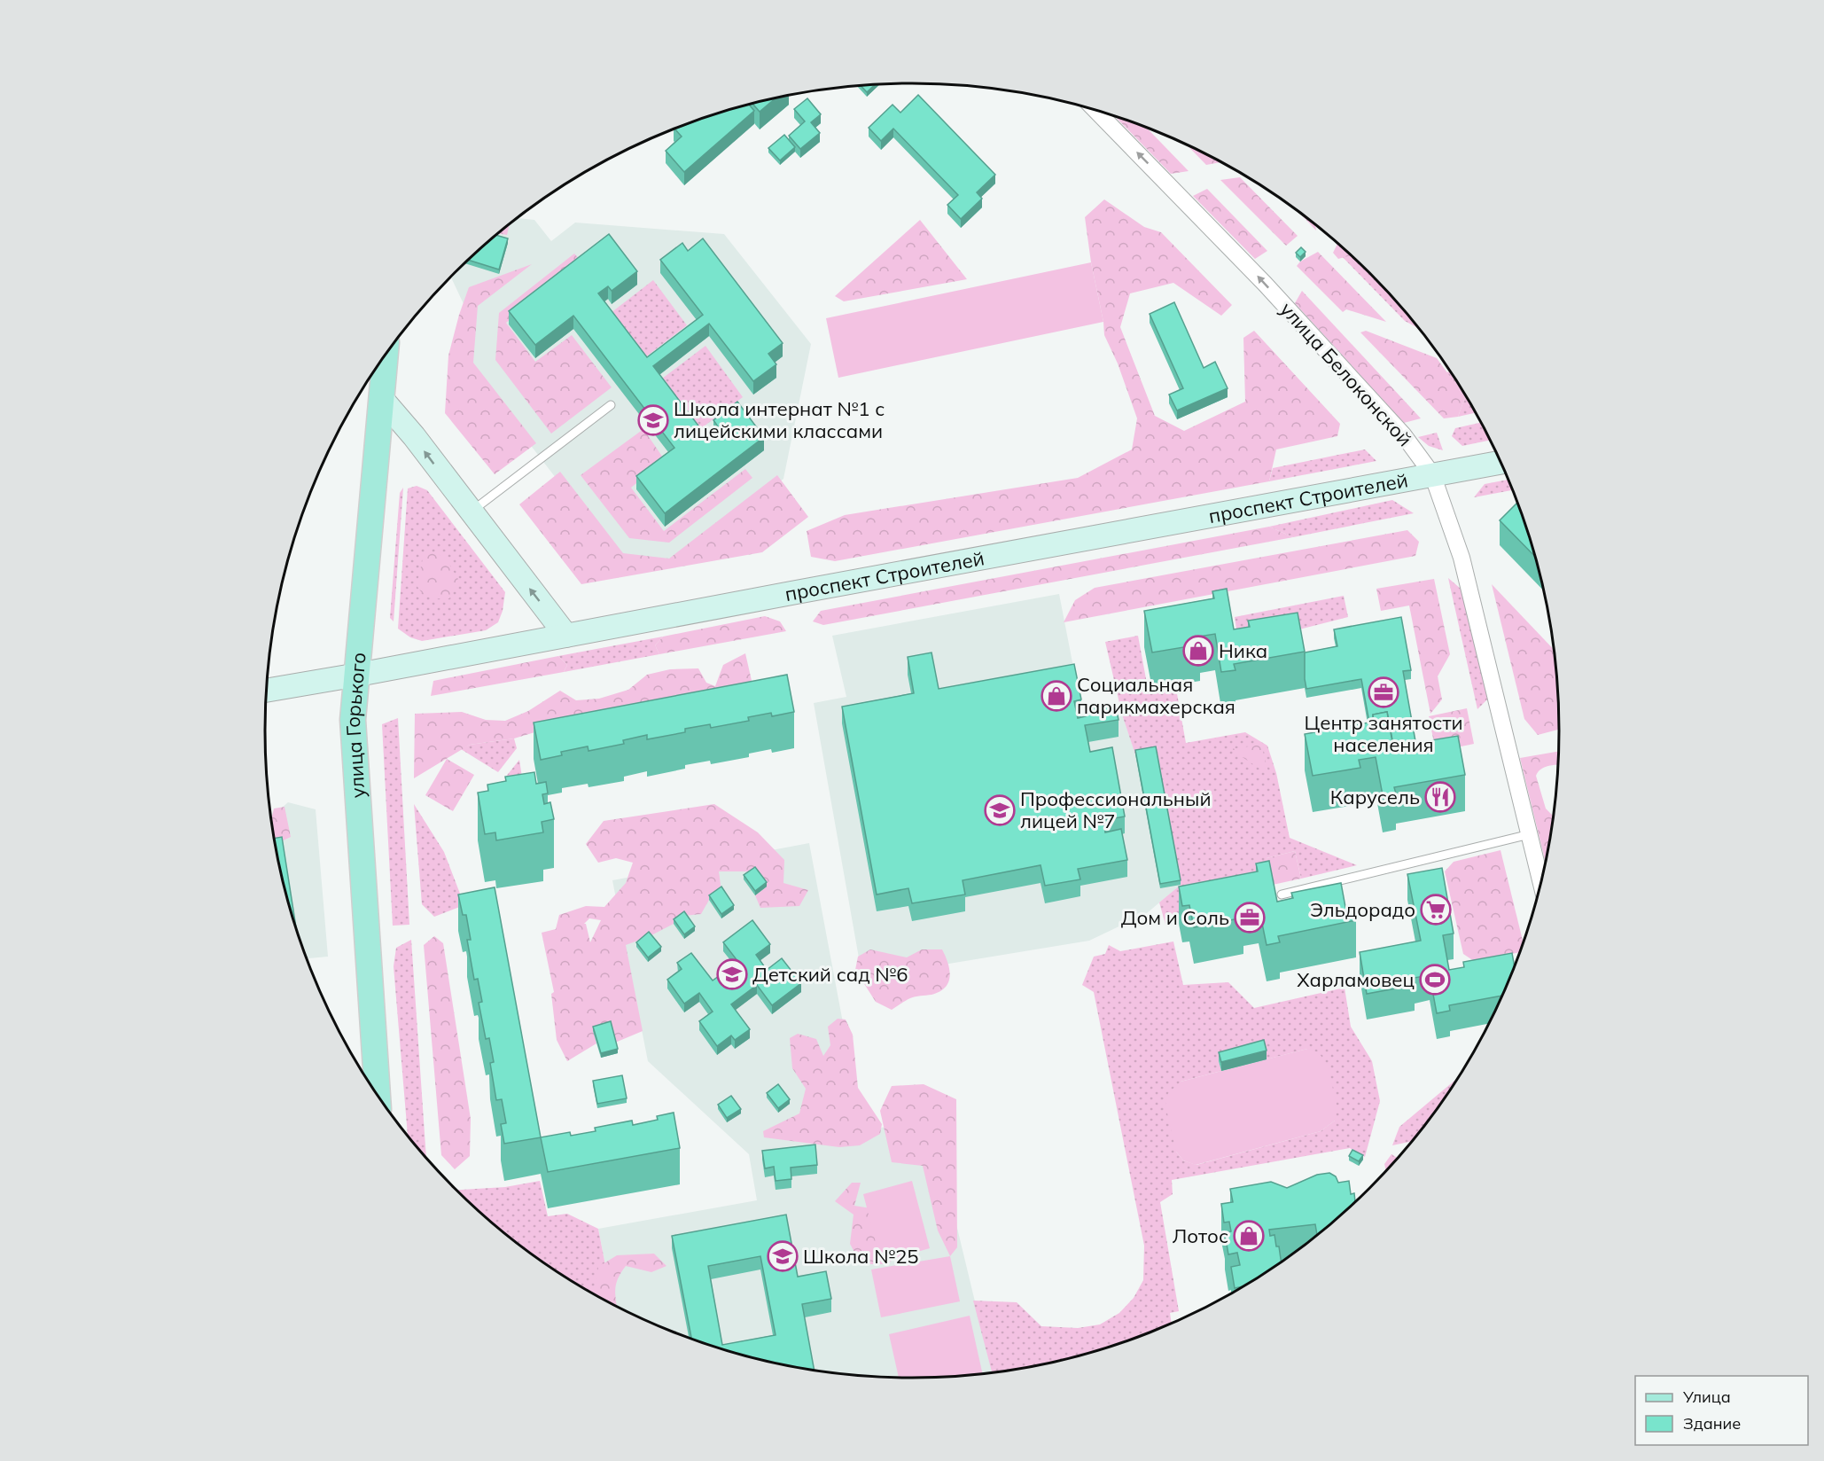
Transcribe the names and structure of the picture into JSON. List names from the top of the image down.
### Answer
{
  "streets": {
    "main road": ["проспект Строителей", "улица Горького"],
    "street": ["улица Белоконской"]
  },
  "crossings": [
    ["улица Белоконской", "проспект Строителей"],
    ["проспект Строителей", "улица Горького"]
  ],
  "one_way": ["улица Белоконской"],
  "places": {
    "school or university": [
      "Школа интернат №1 с лицейскими классами",
      "Профессиональный лицей №7",
      "Детский сад №6",
      "Школа №25"
    ],
    "shop": ["Ника", "Социальная парикмахерская", "Лотос"],
    "office": ["Центр занятости населения", "Дом и Соль"],
    "restaurant": ["Карусель"],
    "supermarket": ["Эльдорадо"],
    "sports": ["Харламовец"]
  },
  "legend": ["Улица", "Здание"]
}
